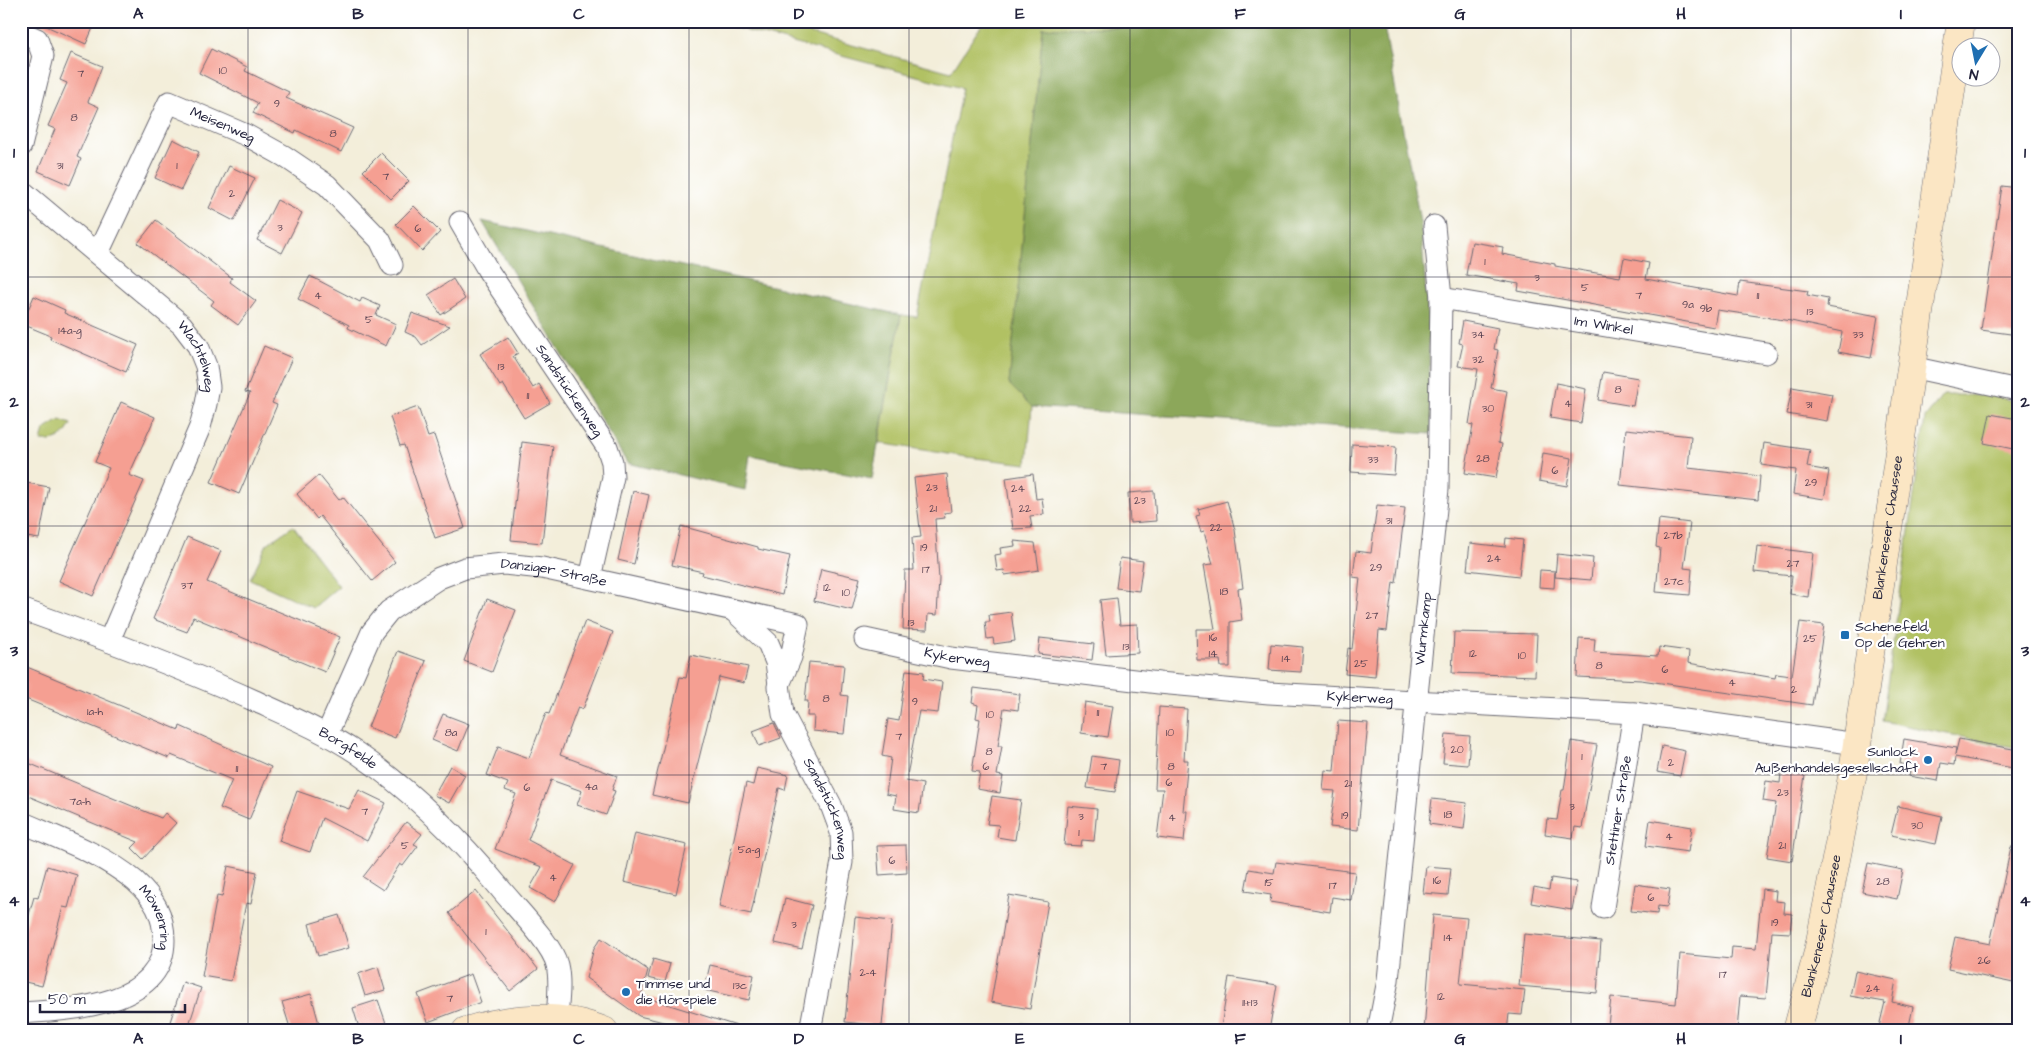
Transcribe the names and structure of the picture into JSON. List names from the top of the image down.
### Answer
{
  "streets": {
    "main road": ["Blankeneser Chaussee"],
    "street": [
      "Meisenweg",
      "Im Winkel",
      "Wachtelweg",
      "Sandstückenweg",
      "Danziger Straße",
      "Wurmkamp",
      "Kykerweg",
      "Borgfelde",
      "Stettiner Straße",
      "Möwenring"
    ]
  },
  "crossings": [
    ["Meisenweg", "Wachtelweg"],
    ["Im Winkel", "Wurmkamp"],
    ["Wachtelweg", "Borgfelde"],
    ["Sandstückenweg", "Danziger Straße"],
    ["Blankeneser Chaussee", "Kykerweg"],
    ["Danziger Straße", "Borgfelde"],
    ["Wurmkamp", "Kykerweg"],
    ["Kykerweg", "Stettiner Straße"]
  ],
  "places": {
    "transit": ["Schenefeld, Op de Gehren"],
    "other": ["Sunlock Außenhandelsgesellschaft", "Timmse und die Hörspiele"]
  },
  "house_numbers": [
    "10",
    "7",
    "9",
    "8",
    "8",
    "31",
    "1",
    "7",
    "2",
    "3",
    "6",
    "1",
    "3",
    "5",
    "4",
    "7",
    "11",
    "9a",
    "9b",
    "13",
    "5",
    "14a-g",
    "34",
    "33",
    "32",
    "13",
    "8",
    "11",
    "4",
    "31",
    "30",
    "28",
    "33",
    "6",
    "29",
    "23",
    "24",
    "23",
    "21",
    "22",
    "31",
    "22",
    "27b",
    "19",
    "24",
    "27",
    "29",
    "17",
    "27c",
    "37",
    "12",
    "18",
    "10",
    "27",
    "13",
    "16",
    "25",
    "13",
    "14",
    "12",
    "10",
    "14",
    "25",
    "8",
    "6",
    "4",
    "2",
    "8",
    "9",
    "1a-h",
    "11",
    "10",
    "8a",
    "10",
    "7",
    "20",
    "8",
    "1",
    "2",
    "6",
    "7",
    "8",
    "11",
    "6",
    "21",
    "4a",
    "6",
    "23",
    "7a-h",
    "3",
    "7",
    "18",
    "19",
    "3",
    "4",
    "30",
    "1",
    "4",
    "5",
    "21",
    "5a-g",
    "6",
    "4",
    "16",
    "28",
    "15",
    "17",
    "6",
    "19",
    "3",
    "1",
    "14",
    "26",
    "2-4",
    "17",
    "13c",
    "24",
    "12",
    "7",
    "11+13"
  ],
  "scale_bar": "50 m",
  "north": "bottom",
  "grid": {
    "columns": [
      "A",
      "B",
      "C",
      "D",
      "E",
      "F",
      "G",
      "H",
      "I"
    ],
    "rows": [
      "1",
      "2",
      "3",
      "4"
    ]
  }
}
